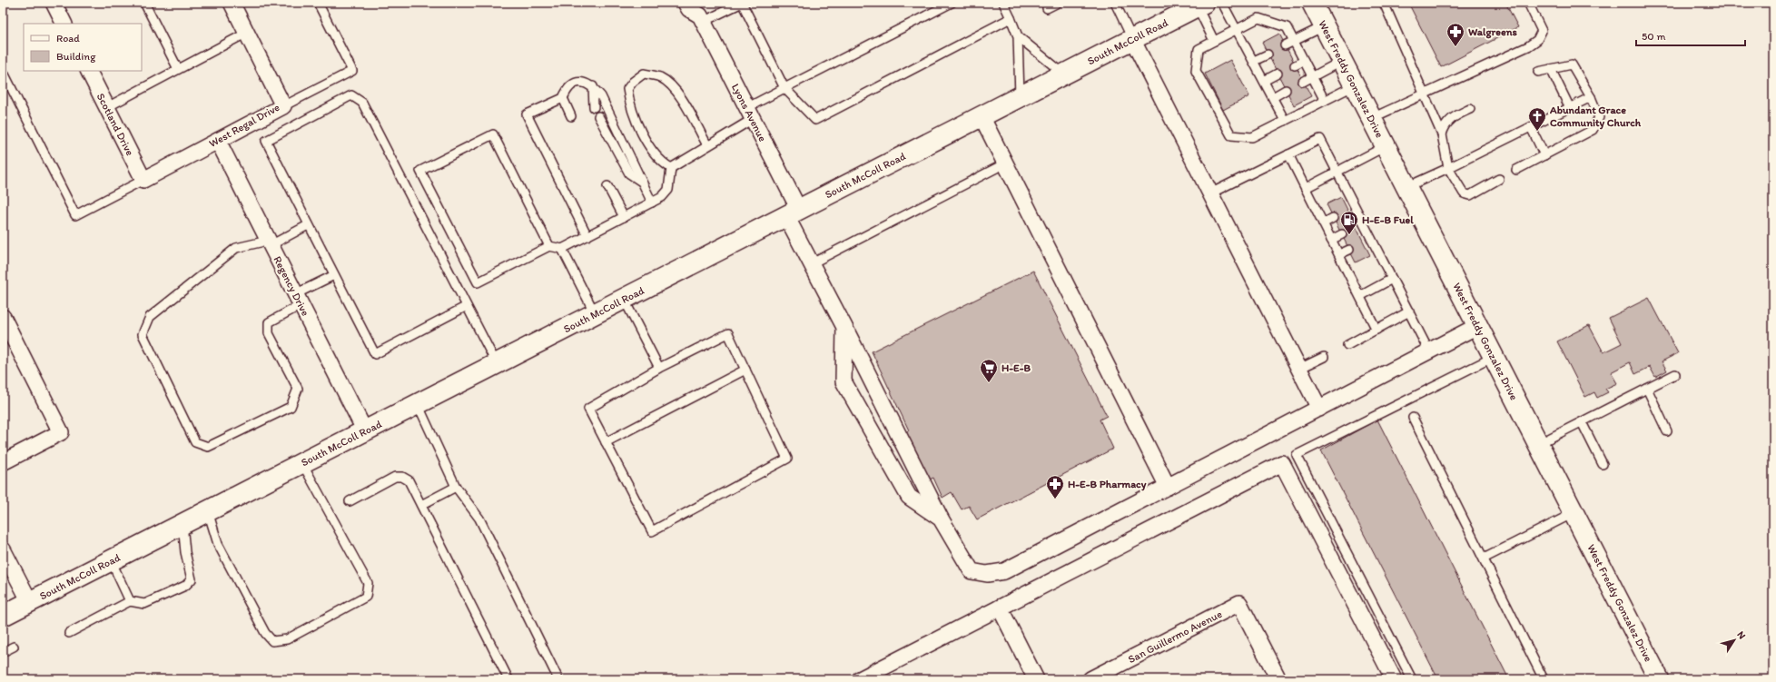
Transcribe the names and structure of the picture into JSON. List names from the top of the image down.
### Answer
{
  "streets": {
    "main road": ["South McColl Road", "West Freddy Gonzalez Drive"],
    "street": [
      "Lyons Avenue",
      "Scotland Drive",
      "West Regal Drive",
      "Regency Drive",
      "San Guillermo Avenue"
    ]
  },
  "crossings": [
    ["South McColl Road", "Lyons Avenue"],
    ["South McColl Road", "Regency Drive"],
    ["West Freddy Gonzalez Drive", "Lyons Avenue"],
    ["Scotland Drive", "West Regal Drive"],
    ["West Regal Drive", "Regency Drive"]
  ],
  "places": {
    "pharmacy": ["Walgreens", "H-E-B Pharmacy"],
    "church": ["Abundant Grace Community Church"],
    "fuel station": ["H-E-B Fuel"],
    "supermarket": ["H-E-B"]
  },
  "legend": ["Road", "Building"],
  "scale_bar": "50 m",
  "north": "top right"
}
